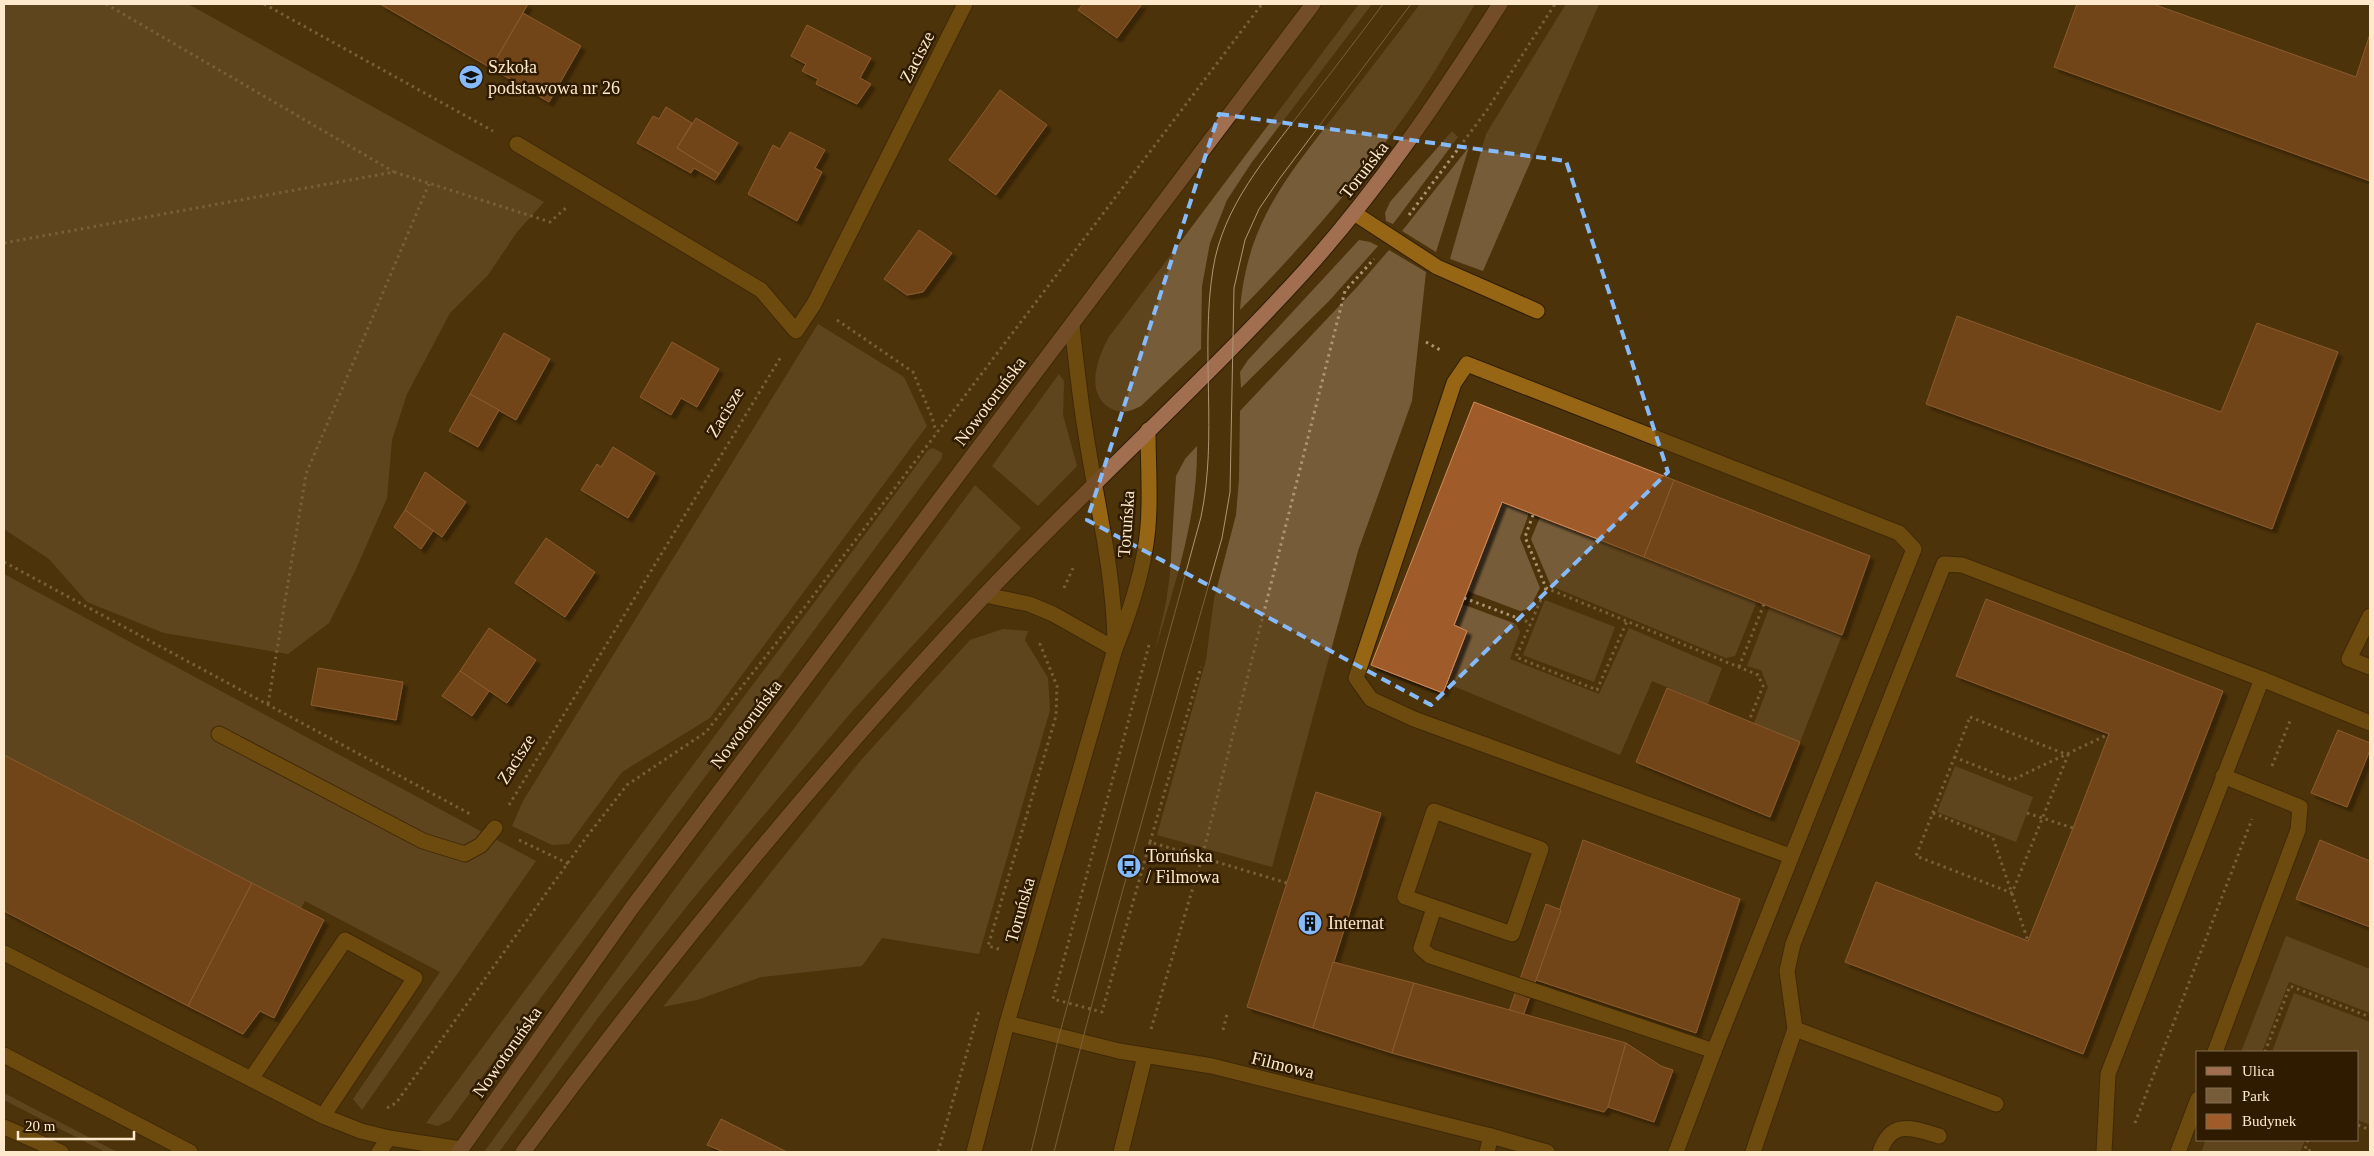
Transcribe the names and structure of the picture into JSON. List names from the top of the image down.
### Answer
{
  "streets": {
    "main road": ["Toruńska", "Nowotoruńska"],
    "street": ["Zacisze", "Filmowa"]
  },
  "crossings": [
    ["Toruńska", "Filmowa"]
  ],
  "places": {
    "school or university": ["Szkoła podstawowa nr 26"],
    "bus stop": ["Toruńska / Filmowa"],
    "building": ["Internat"]
  },
  "legend": ["Ulica", "Park", "Budynek"],
  "scale_bar": "20 m"
}
